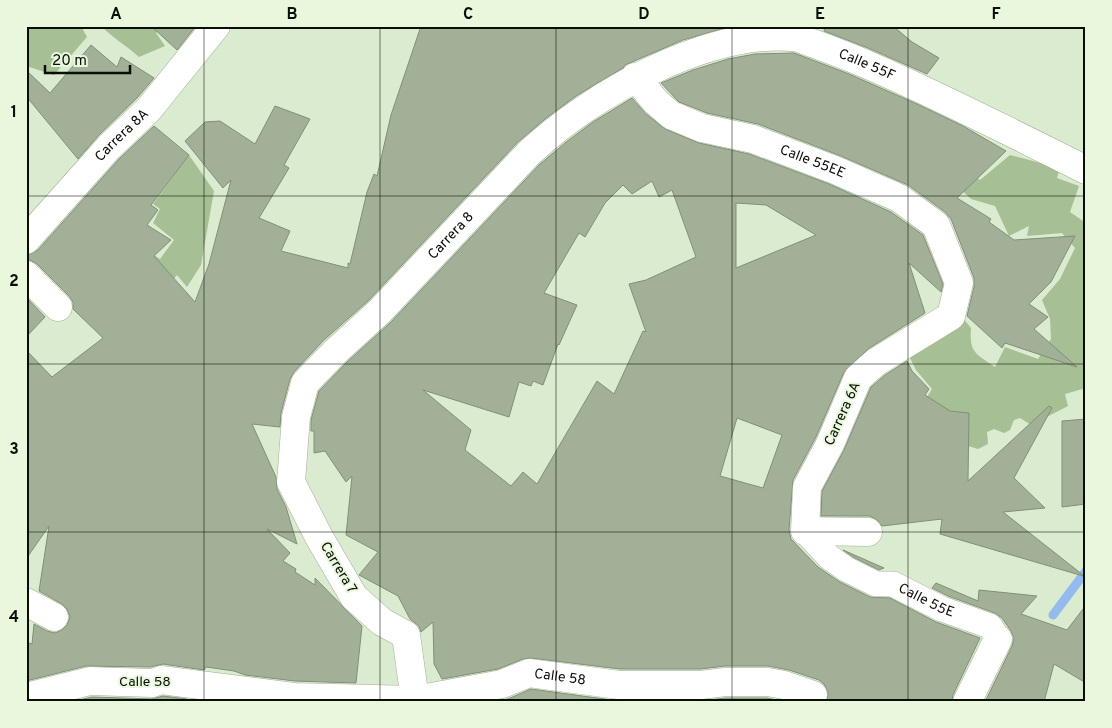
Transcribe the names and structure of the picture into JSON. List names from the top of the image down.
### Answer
{
  "streets": {
    "street": [
      "Calle 55F",
      "Carrera 8A",
      "Calle 55EE",
      "Carrera 8",
      "Carrera 6A",
      "Carrera 7",
      "Calle 55E",
      "Calle 58"
    ]
  },
  "crossings": [
    ["Calle 55F", "Calle 55EE"],
    ["Calle 55F", "Carrera 8"],
    ["Calle 55EE", "Carrera 8"],
    ["Calle 55EE", "Carrera 6A"],
    ["Carrera 8", "Carrera 7"],
    ["Carrera 6A", "Calle 55E"],
    ["Carrera 7", "Calle 58"]
  ],
  "scale_bar": "20 m",
  "grid": {
    "columns": [
      "A",
      "B",
      "C",
      "D",
      "E",
      "F"
    ],
    "rows": [
      "1",
      "2",
      "3",
      "4"
    ]
  }
}
